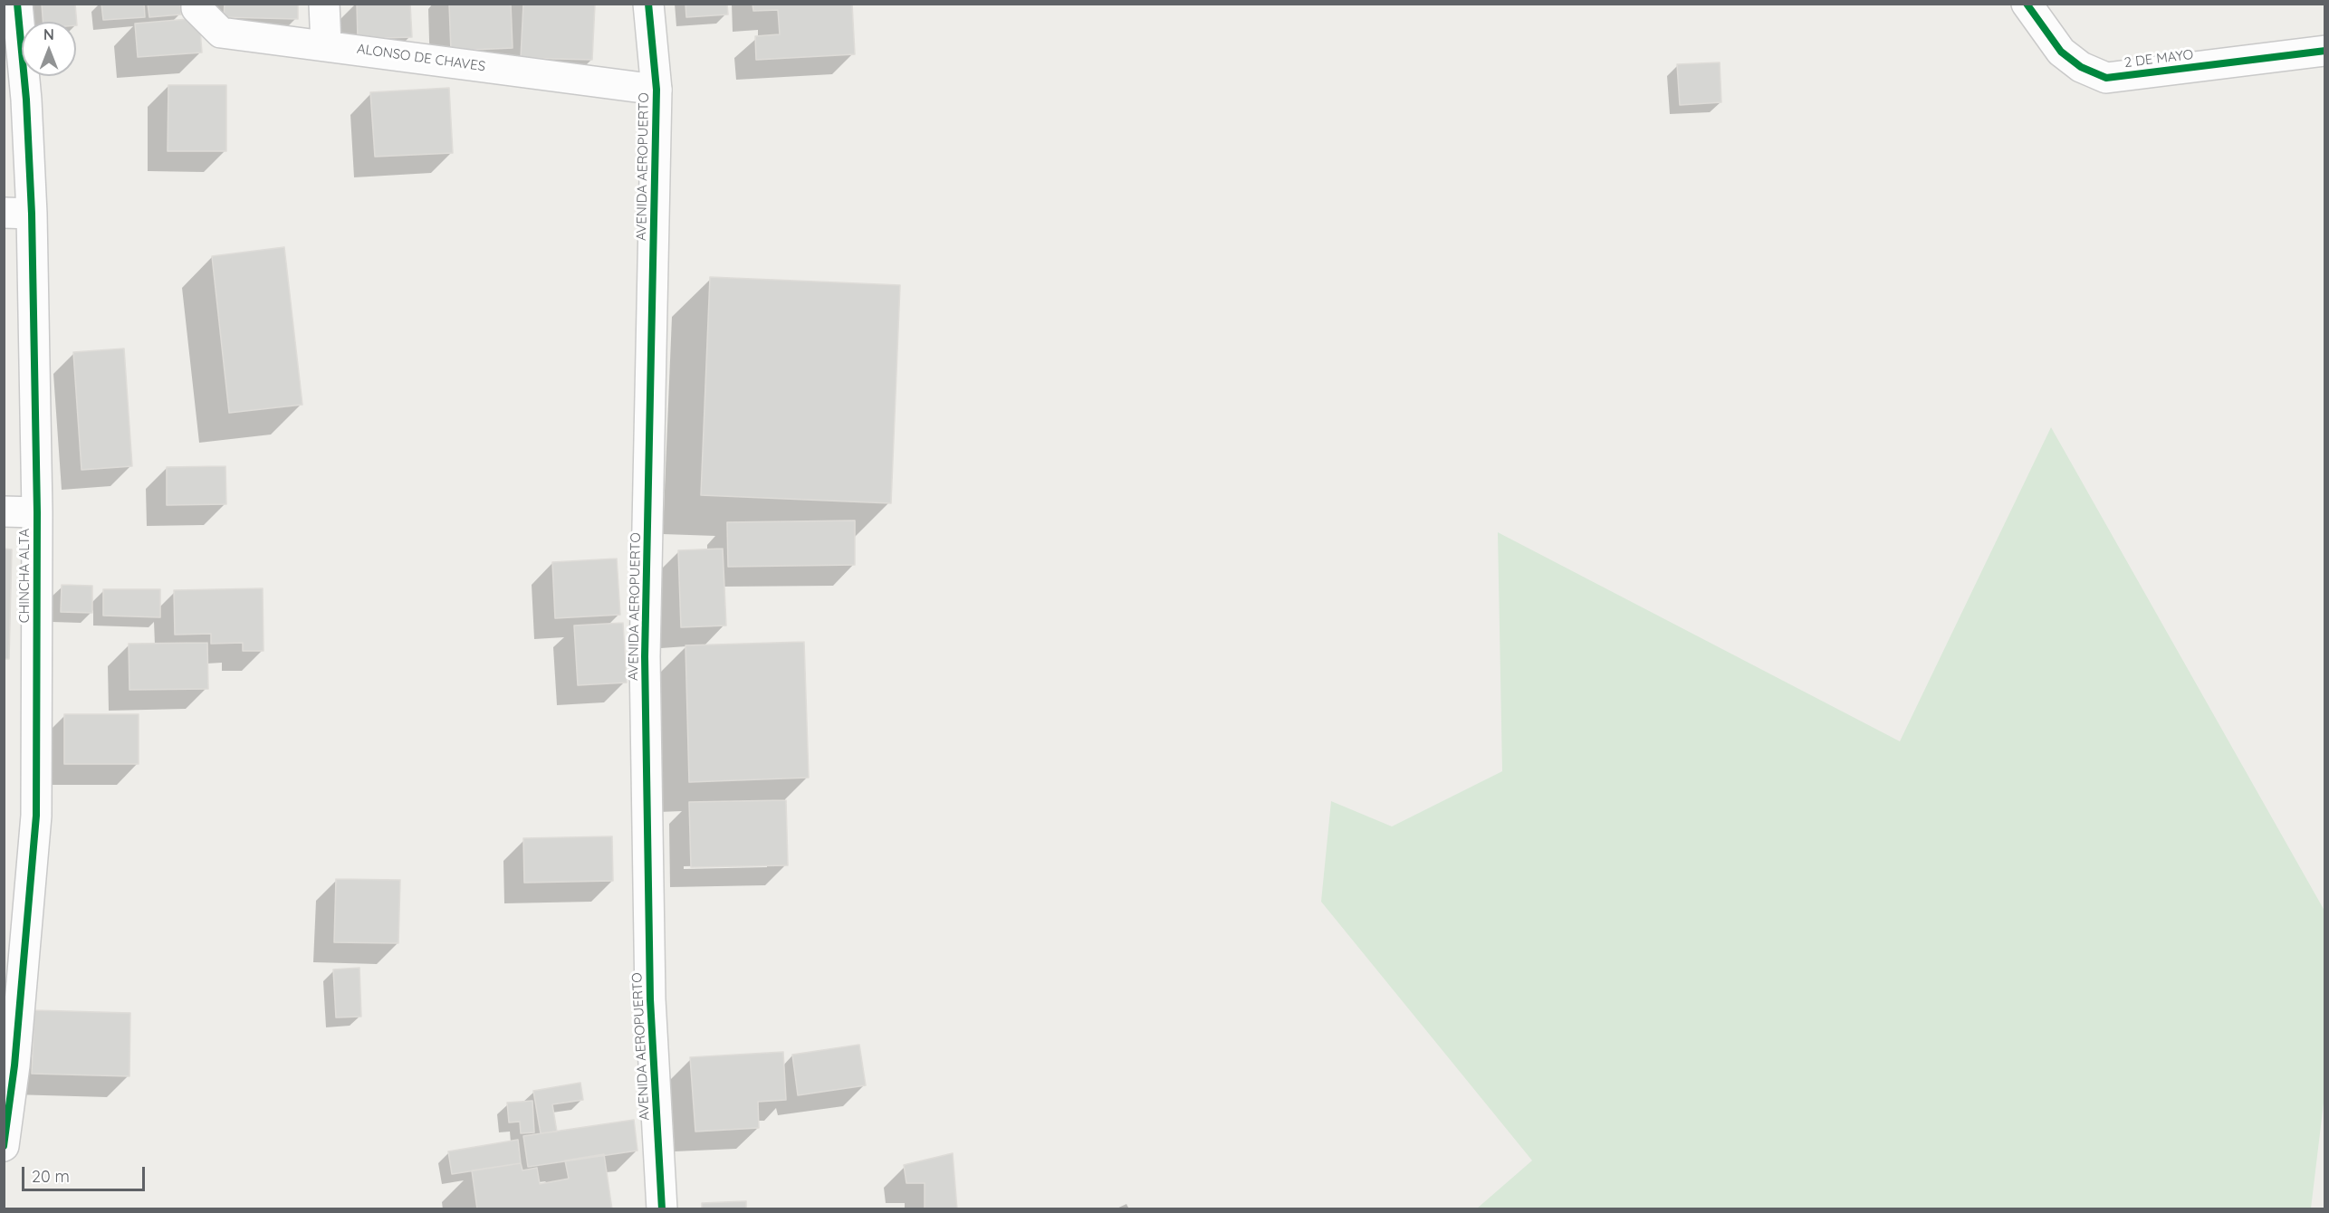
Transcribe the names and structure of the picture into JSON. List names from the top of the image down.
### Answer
{
  "streets": {
    "street": [
      "ALONSO DE CHAVES",
      "2 DE MAYO",
      "AVENIDA AEROPUERTO",
      "CHINCHA ALTA"
    ]
  },
  "crossings": [
    ["ALONSO DE CHAVES", "AVENIDA AEROPUERTO"]
  ],
  "scale_bar": "20 m",
  "north": "top"
}
